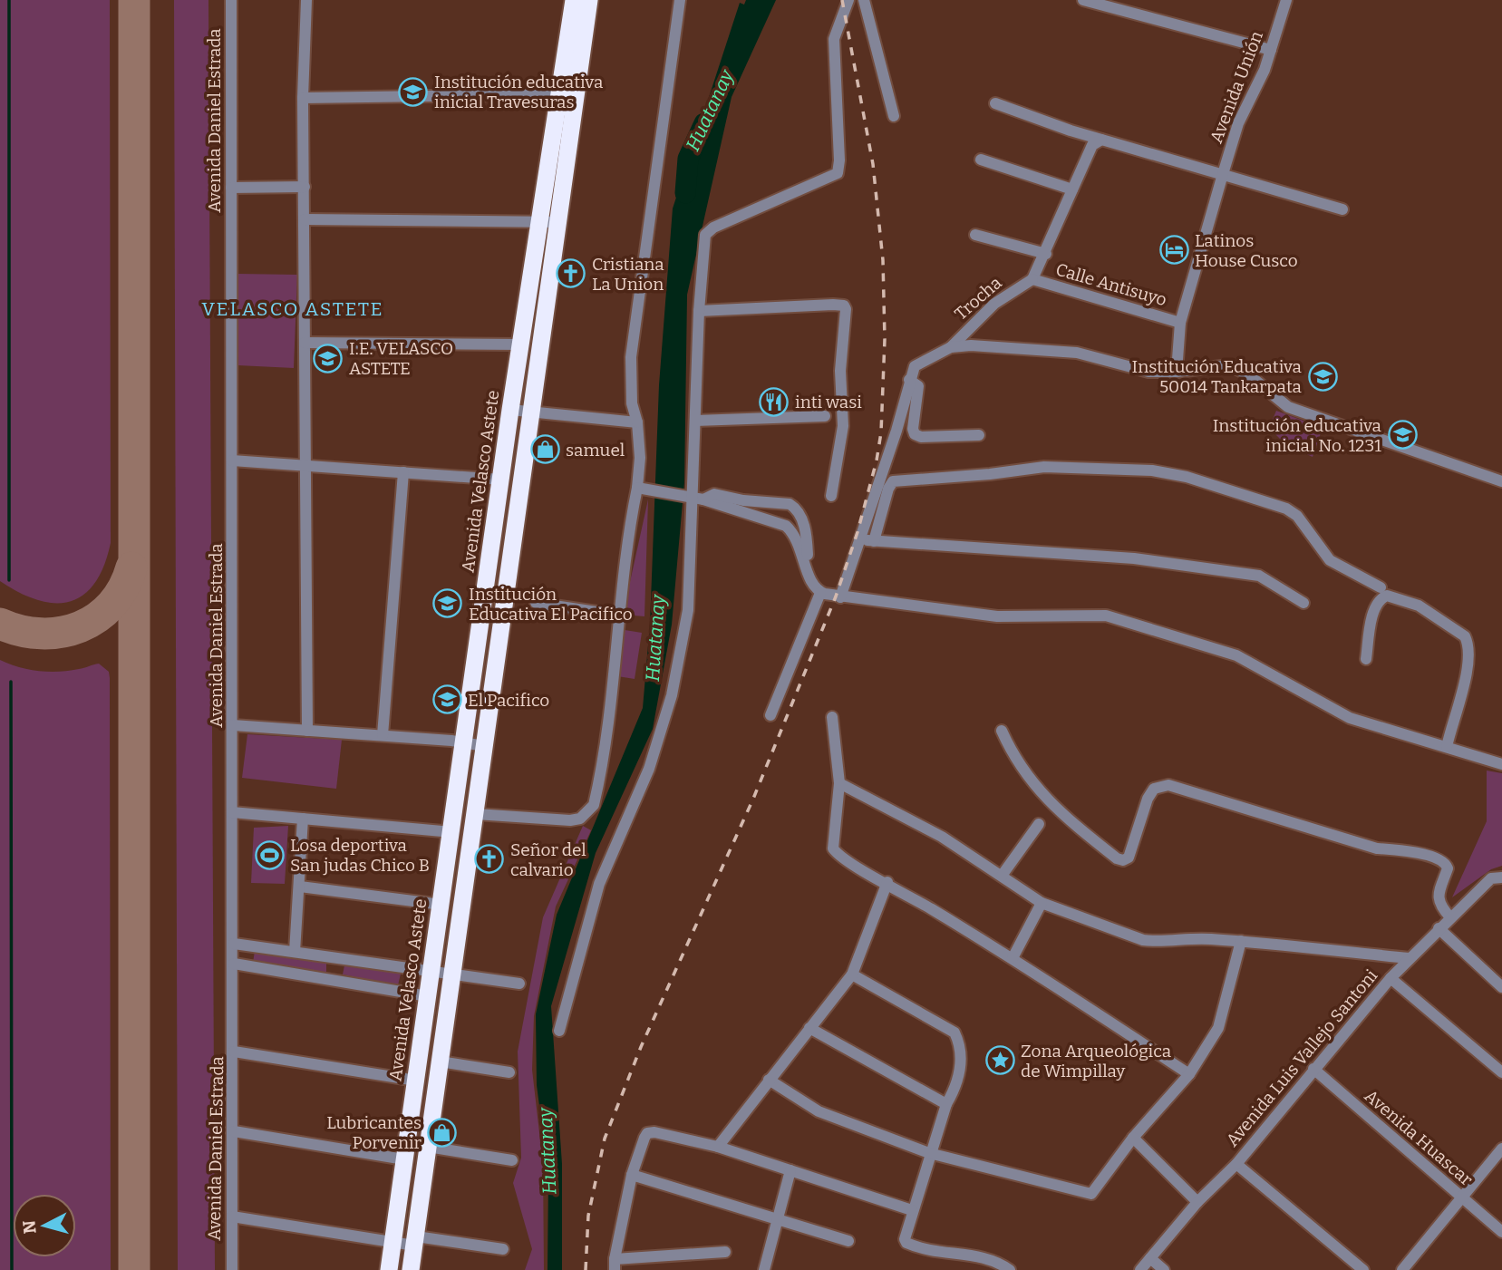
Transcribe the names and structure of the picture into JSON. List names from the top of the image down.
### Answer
{
  "streets": {
    "highway": ["Avenida Velasco Astete"],
    "street": [
      "Avenida Unión",
      "Avenida Daniel Estrada",
      "Calle Antisuyo",
      "Trocha",
      "Avenida Luis Vallejo Santoni",
      "Avenida Huascar"
    ]
  },
  "crossings": [
    ["Avenida Unión", "Calle Antisuyo"],
    ["Calle Antisuyo", "Trocha"],
    ["Avenida Luis Vallejo Santoni", "Avenida Huascar"]
  ],
  "districts": ["VELASCO ASTETE"],
  "water": ["Huatanay"],
  "places": {
    "school or university": [
      "Institución educativa inicial Travesuras",
      "I.E. VELASCO ASTETE",
      "Institución Educativa 50014 Tankarpata",
      "Institución educativa inicial No. 1231",
      "Institución Educativa El Pacifico",
      "El Pacifico"
    ],
    "hotel": ["Latinos House Cusco"],
    "church": ["Cristiana La Union", "Señor del calvario"],
    "restaurant": ["inti wasi"],
    "shop": ["samuel", "Lubricantes Porvenir"],
    "sports": ["Losa deportiva San judas Chico B"],
    "place": ["Zona Arqueológica de Wimpillay"]
  },
  "north": "left"
}
